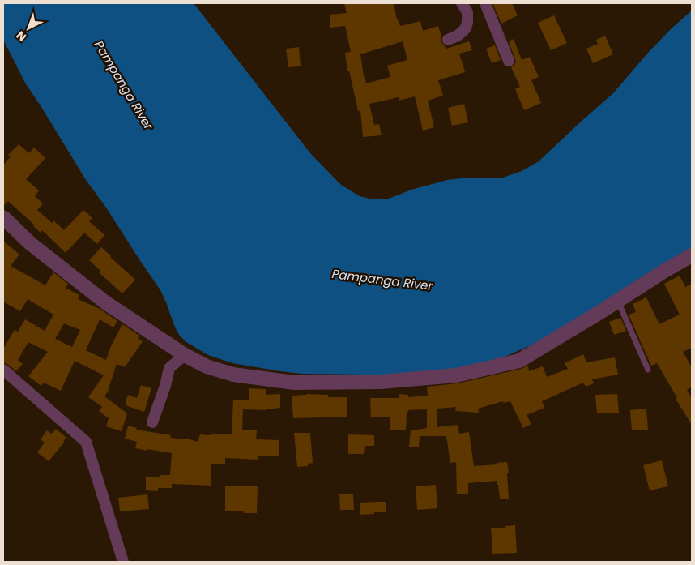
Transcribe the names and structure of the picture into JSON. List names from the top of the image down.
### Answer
{
  "water": ["Pampanga River"],
  "north": "bottom left"
}
